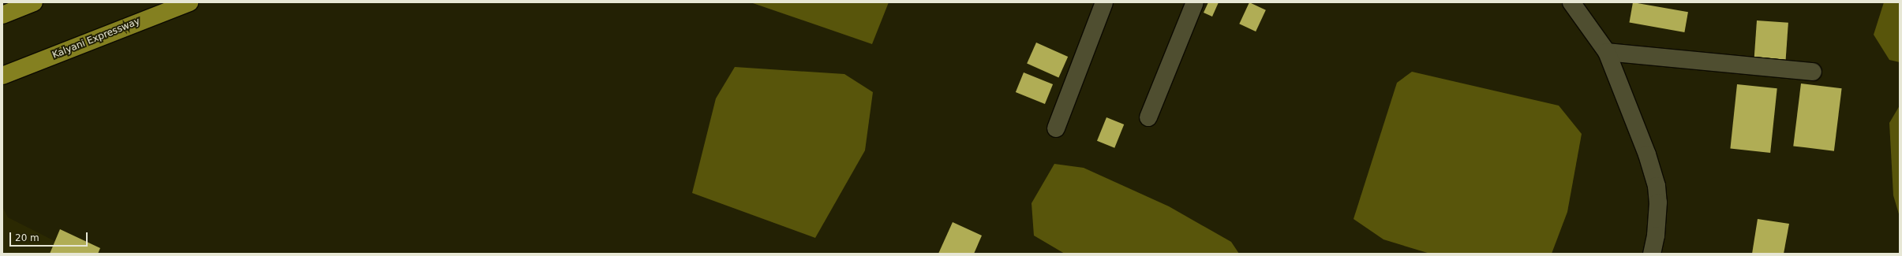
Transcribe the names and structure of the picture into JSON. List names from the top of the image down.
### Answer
{
  "streets": {
    "highway": ["Kalyani Expressway"]
  },
  "scale_bar": "20 m"
}
